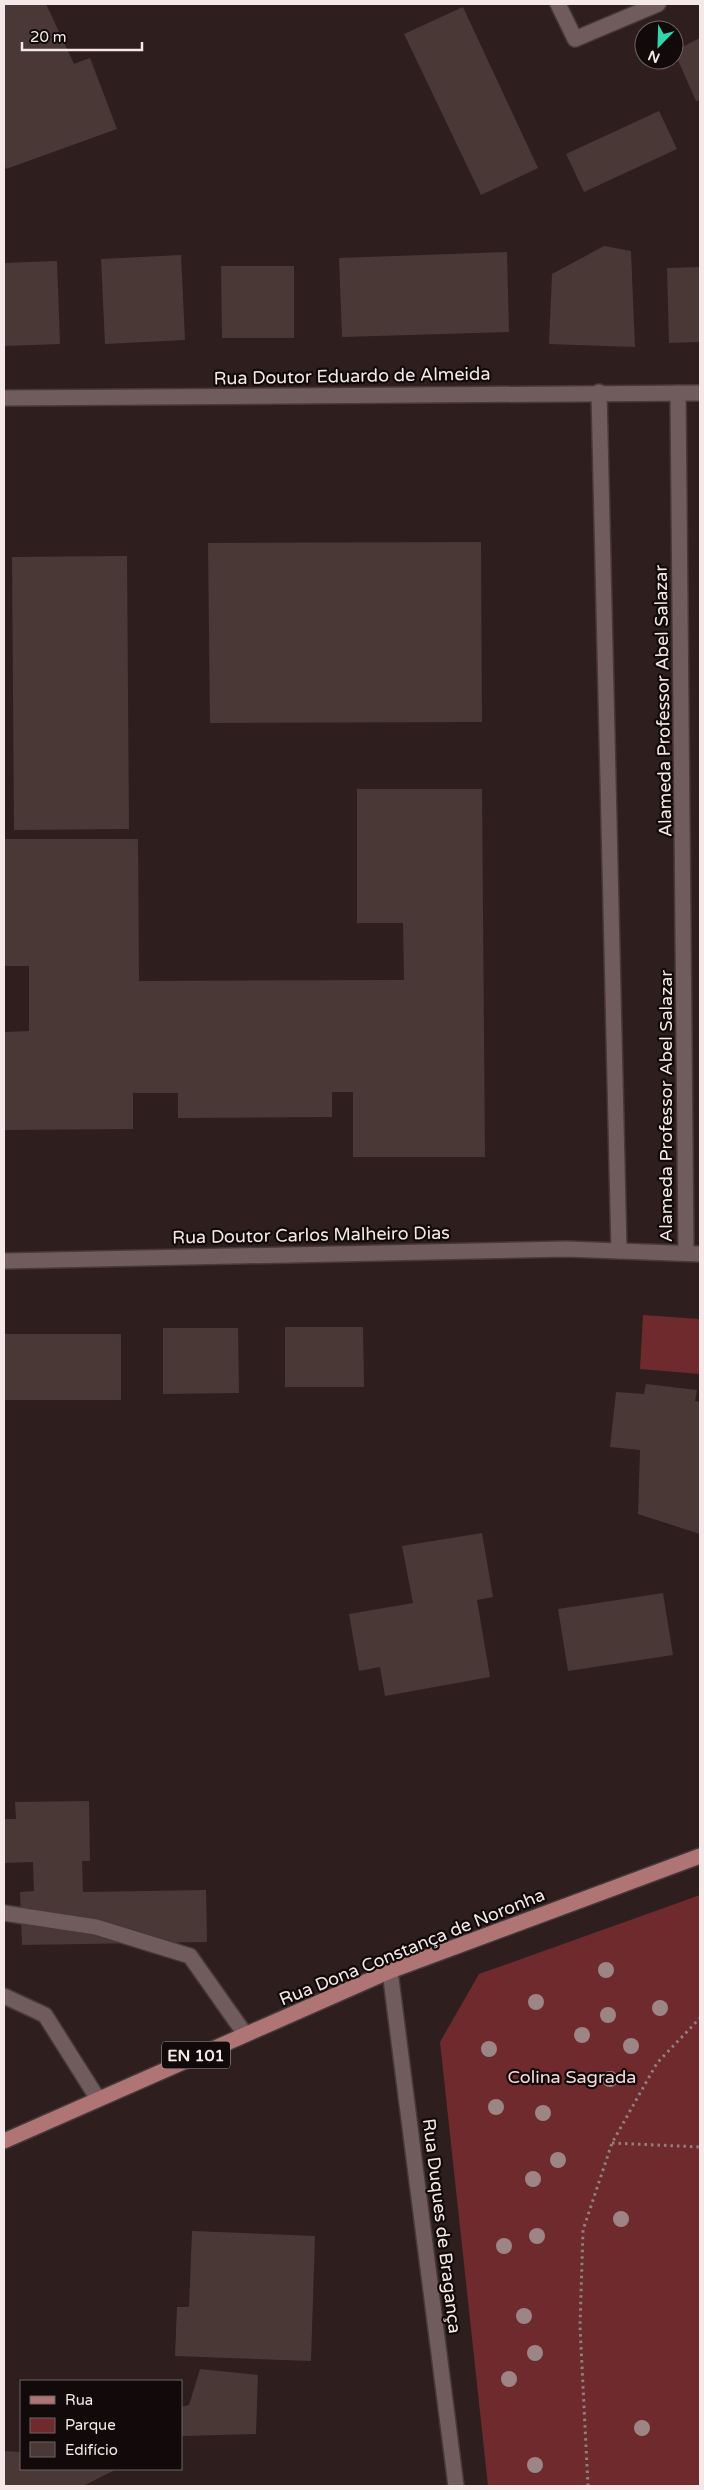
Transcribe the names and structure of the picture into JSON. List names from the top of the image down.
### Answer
{
  "streets": {
    "main road": ["Rua Dona Constança de Noronha", "EN 101"],
    "street": [
      "Rua Doutor Eduardo de Almeida",
      "Alameda Professor Abel Salazar",
      "Rua Doutor Carlos Malheiro Dias",
      "Rua Duques de Bragança"
    ]
  },
  "crossings": [
    ["Rua Doutor Eduardo de Almeida", "Alameda Professor Abel Salazar"],
    ["Alameda Professor Abel Salazar", "Rua Doutor Carlos Malheiro Dias"],
    ["Rua Dona Constança de Noronha", "Rua Duques de Bragança"]
  ],
  "parks": ["Colina Sagrada"],
  "legend": ["Rua", "Parque", "Edifício"],
  "scale_bar": "20 m",
  "north": "bottom left"
}
